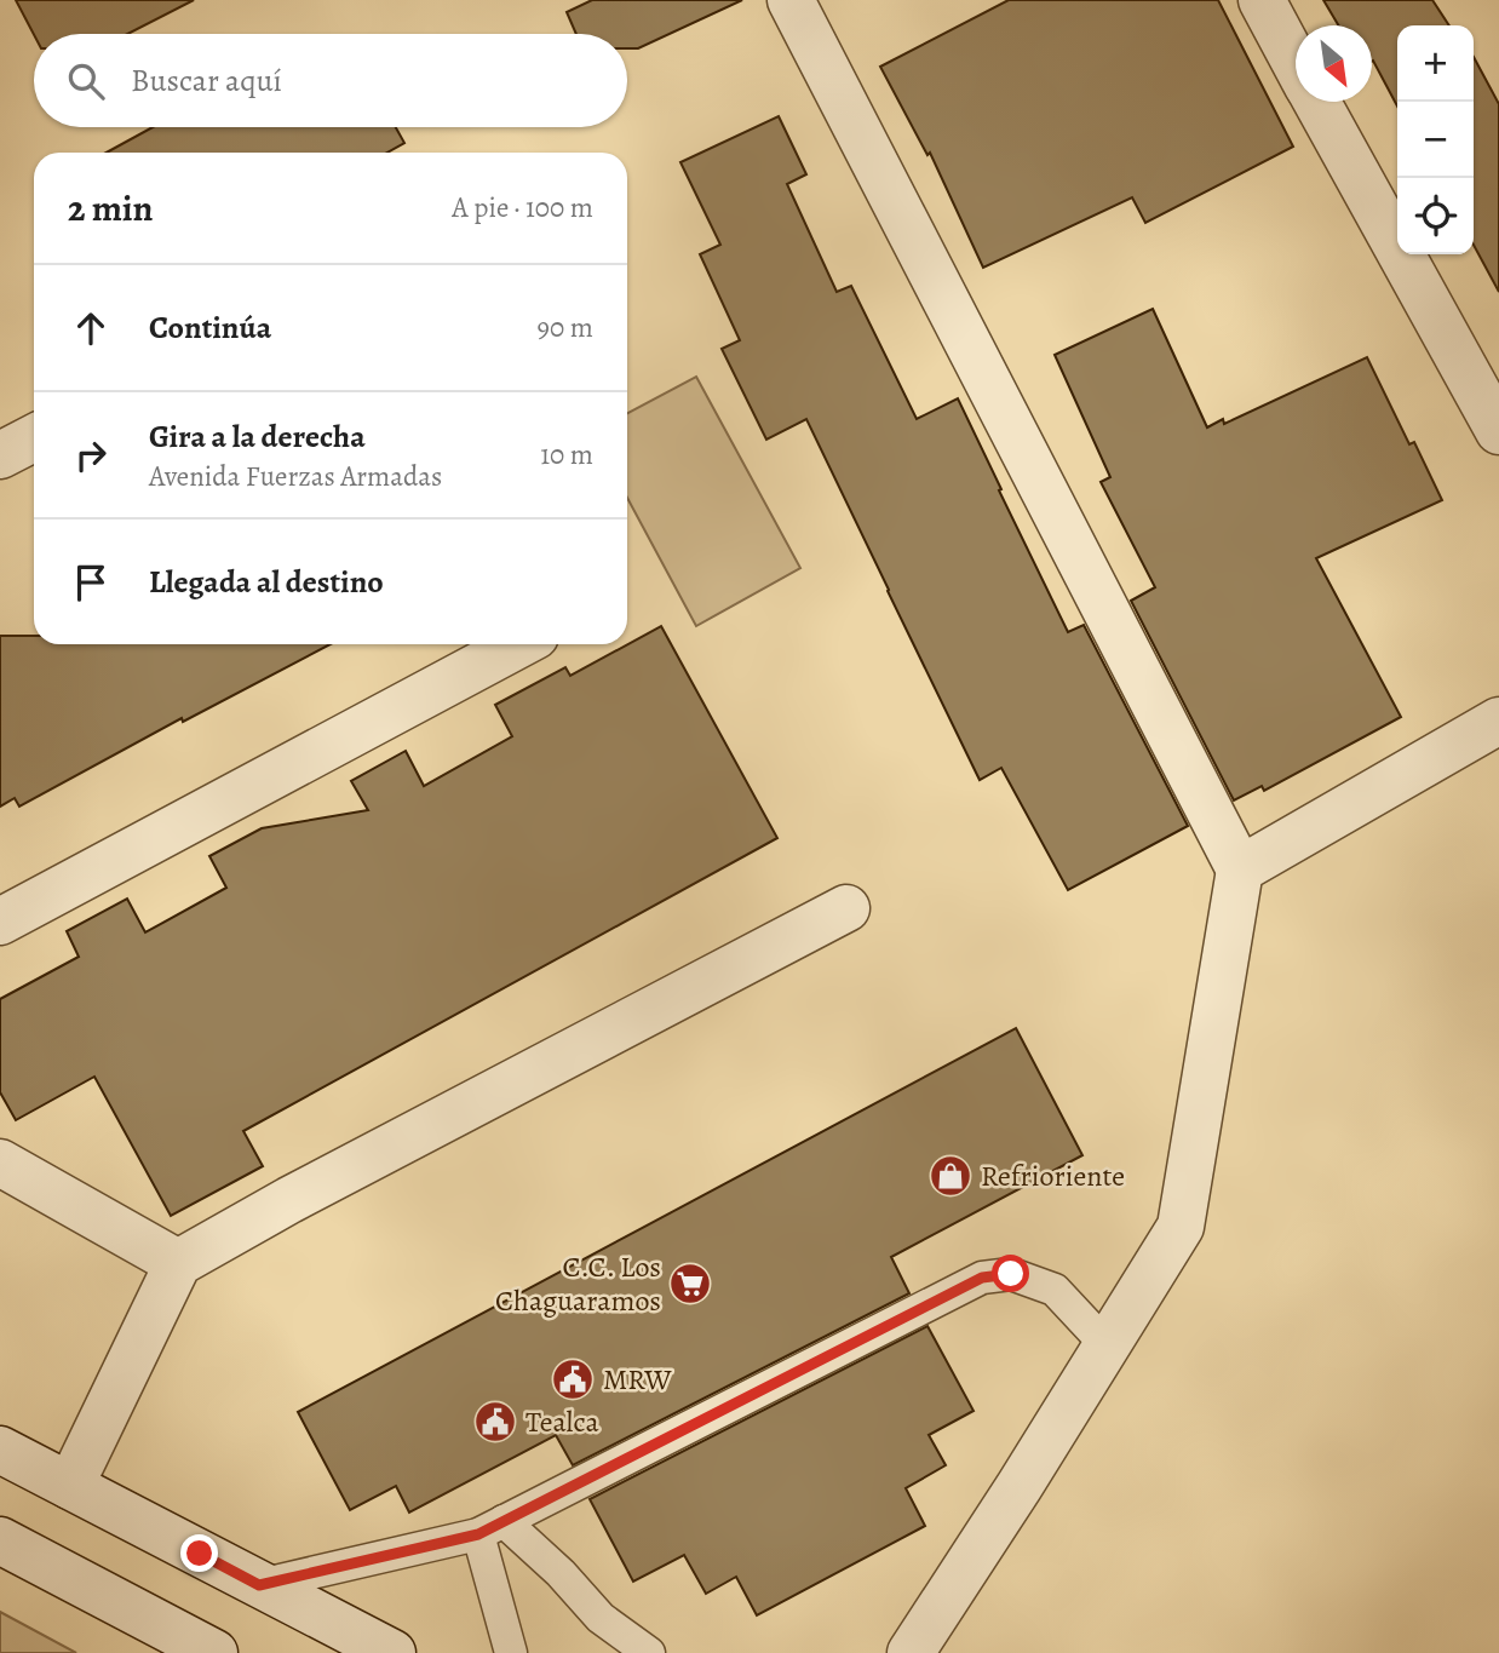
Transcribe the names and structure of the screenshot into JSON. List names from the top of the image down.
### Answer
{
  "places": {
    "shop": ["Refrioriente"],
    "supermarket": ["C.C. Los Chaguaramos"],
    "public building": ["MRW", "Tealca"]
  },
  "north": "bottom right",
  "page": {
    "map_buttons": ["+", "−"],
    "search": "Buscar aquí",
    "heading": ["2 min", "A pie · 100 m"],
    "list": [
      ["Continúa", "90 m"],
      ["Gira a la derecha", "Avenida Fuerzas Armadas", "10 m"],
      "Llegada al destino"
    ]
  }
}
